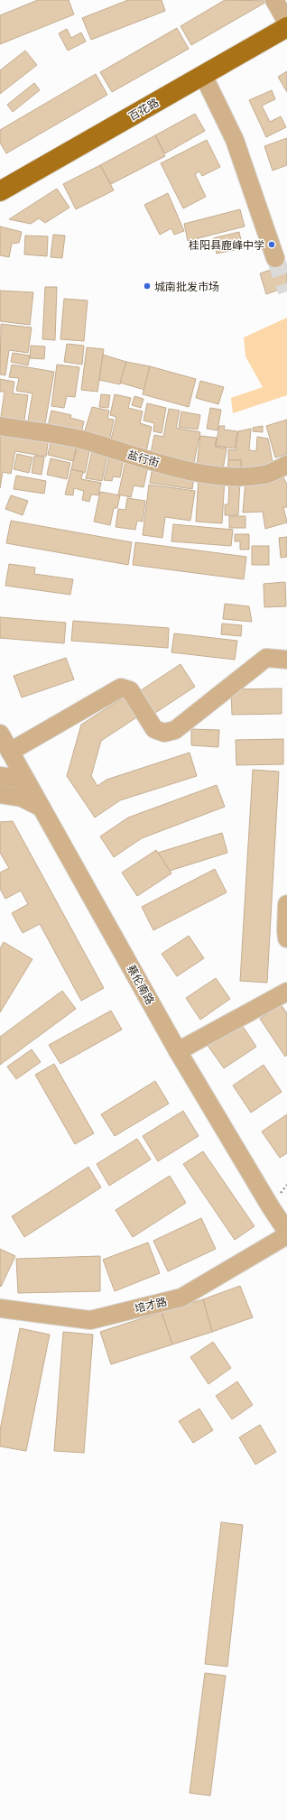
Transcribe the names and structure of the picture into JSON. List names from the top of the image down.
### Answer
{
  "streets": {
    "main road": ["百花路"],
    "street": ["盐行街", "蔡伦南路", "培才路"]
  },
  "places": ["桂阳县鹿峰中学", "城南批发市场"]
}
